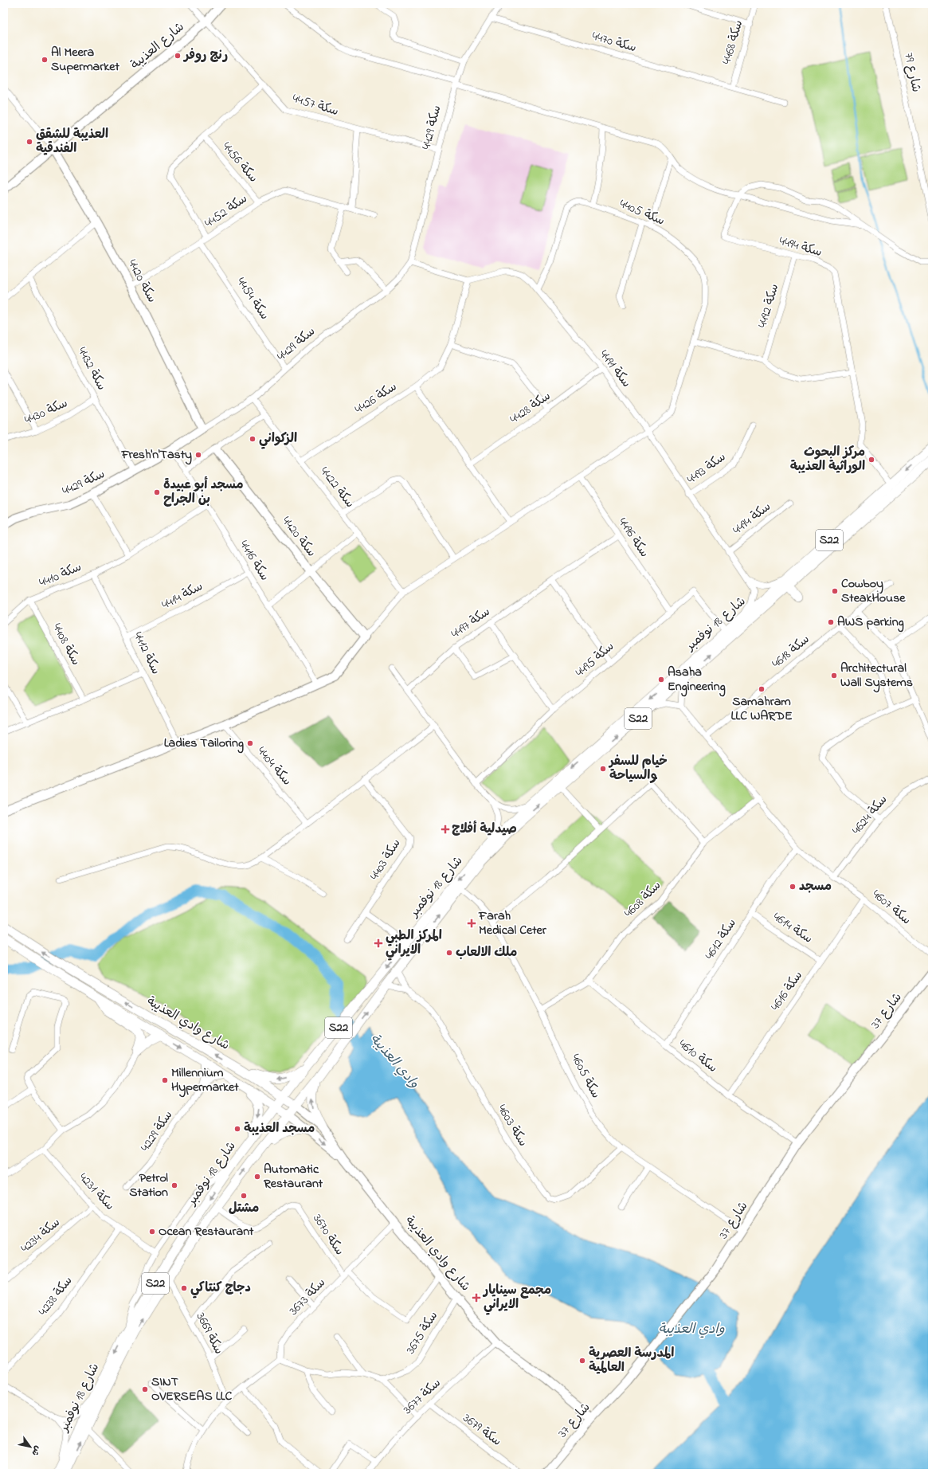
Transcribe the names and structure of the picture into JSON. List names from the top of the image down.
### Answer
{
  "streets": {
    "main road": ["S22", "شارع 18 نوفمبر", "شارع وادي العذيبة"],
    "street": [
      "سكة 4470",
      "سكة 4468",
      "شارع العذيبة",
      "79 شارع",
      "سكة 4457",
      "سكة 4429",
      "سكة 4456",
      "سكة 4452",
      "سكة 4405",
      "سكة 4494",
      "سكة 4420",
      "سكة 4454",
      "سكة 4492",
      "سكة 4432",
      "سكة 4491",
      "سكة 4426",
      "سكة 4428",
      "سكة 4430",
      "سكة 4493",
      "سكة 4422",
      "سكة 4496",
      "سكة 4416",
      "سكة 4410",
      "سكة 4414",
      "سكة 4497",
      "سكة 4408",
      "سكة 4618",
      "سكة 4412",
      "سكة 4495",
      "سكة 4404",
      "سكة 4624",
      "سكة 4403",
      "سكة 4608",
      "سكة 4607",
      "سكة 4614",
      "سكة 4612",
      "سكة 4616",
      "شارع 37",
      "سكة 4610",
      "سكة 4605",
      "سكة 4603",
      "سكة 4229",
      "سكة 4231",
      "سكة 3670",
      "سكة 4234",
      "سكة 4238",
      "سكة 3673",
      "سكة 3675",
      "سكة 3669",
      "سكة 3677",
      "سكة 3679"
    ]
  },
  "crossings": [
    ["سكة 4470", "سكة 4468"],
    ["سكة 4470", "سكة 4429"],
    ["شارع العذيبة", "سكة 4457"],
    ["شارع العذيبة", "سكة 4420"],
    ["سكة 4457", "سكة 4429"],
    ["سكة 4429", "سكة 4420"],
    ["سكة 4429", "سكة 4454"],
    ["سكة 4429", "سكة 4432"],
    ["سكة 4429", "سكة 4422"],
    ["سكة 4429", "سكة 4416"],
    ["سكة 4456", "سكة 4452"],
    ["سكة 4452", "سكة 4420"],
    ["سكة 4452", "سكة 4454"],
    ["سكة 4405", "سكة 4420"],
    ["سكة 4405", "سكة 4491"],
    ["سكة 4405", "سكة 4422"],
    ["سكة 4405", "سكة 4496"],
    ["سكة 4494", "سكة 4492"],
    ["سكة 4494", "سكة 4491"],
    ["سكة 4494", "شارع 18 نوفمبر"],
    ["سكة 4432", "سكة 4430"],
    ["سكة 4491", "سكة 4426"],
    ["سكة 4491", "سكة 4428"],
    ["سكة 4491", "سكة 4493"],
    ["سكة 4491", "شارع 18 نوفمبر"],
    ["سكة 4426", "سكة 4422"],
    ["سكة 4496", "سكة 4497"],
    ["سكة 4496", "سكة 4495"],
    ["سكة 4416", "سكة 4410"],
    ["سكة 4416", "سكة 4414"],
    ["سكة 4410", "سكة 4408"],
    ["سكة 4410", "سكة 4412"],
    ["سكة 4414", "سكة 4412"],
    ["شارع 18 نوفمبر", "سكة 4495"],
    ["شارع 18 نوفمبر", "شارع وادي العذيبة"],
    ["شارع 18 نوفمبر", "سكة 4605"],
    ["شارع 18 نوفمبر", "سكة 4603"],
    ["شارع 18 نوفمبر", "سكة 3670"],
    ["شارع 18 نوفمبر", "سكة 3669"],
    ["سكة 4624", "سكة 4607"],
    ["سكة 4608", "سكة 4610"],
    ["سكة 4608", "سكة 4605"],
    ["سكة 4607", "سكة 4616"],
    ["سكة 4614", "سكة 4612"],
    ["سكة 4614", "سكة 4616"],
    ["سكة 4612", "سكة 4610"],
    ["سكة 4616", "سكة 4610"],
    ["شارع 37", "شارع وادي العذيبة"],
    ["شارع 37", "سكة 4610"],
    ["شارع 37", "سكة 4605"],
    ["شارع وادي العذيبة", "سكة 4229"],
    ["شارع وادي العذيبة", "سكة 3673"],
    ["شارع وادي العذيبة", "سكة 3675"],
    ["شارع وادي العذيبة", "سكة 3677"],
    ["سكة 4605", "سكة 4603"],
    ["سكة 4231", "سكة 4234"],
    ["سكة 4231", "سكة 4238"],
    ["سكة 3670", "سكة 3673"],
    ["سكة 3677", "سكة 3679"]
  ],
  "water": ["وادي العذيبة"],
  "places": {
    "other": [
      "رنج روفر",
      "Al Meera Supermarket",
      "العذيبة للشقق الفندقية",
      "الزكواني",
      "Fresh'n'Tasty",
      "مركز البحوث الوراثية العذيبة",
      "مسجد أبو عبيدة بن الجراح",
      "Cowboy SteakHouse",
      "AWS parking",
      "Architectural Wall Systems",
      "Asaha Engineering",
      "Samahram LLC WARDE",
      "Ladies Tailoring",
      "خيام للسفر والسياحة",
      "مسجد",
      "ملك الالعاب",
      "Millennium Hypermarket",
      "مسجد العذيبة",
      "Automatic Restaurant",
      "Petrol Station",
      "مشتل",
      "Ocean Restaurant",
      "دجاج كنتاكي",
      "المدرسة العصرية العالمية",
      "SINT OVERSEAS LLC"
    ],
    "health": [
      "صيدلية أفلاج",
      "Farah Medical Ceter",
      "المركز الطبي الايراني",
      "مجمع سينايار الايراني"
    ]
  },
  "north": "bottom right"
}
